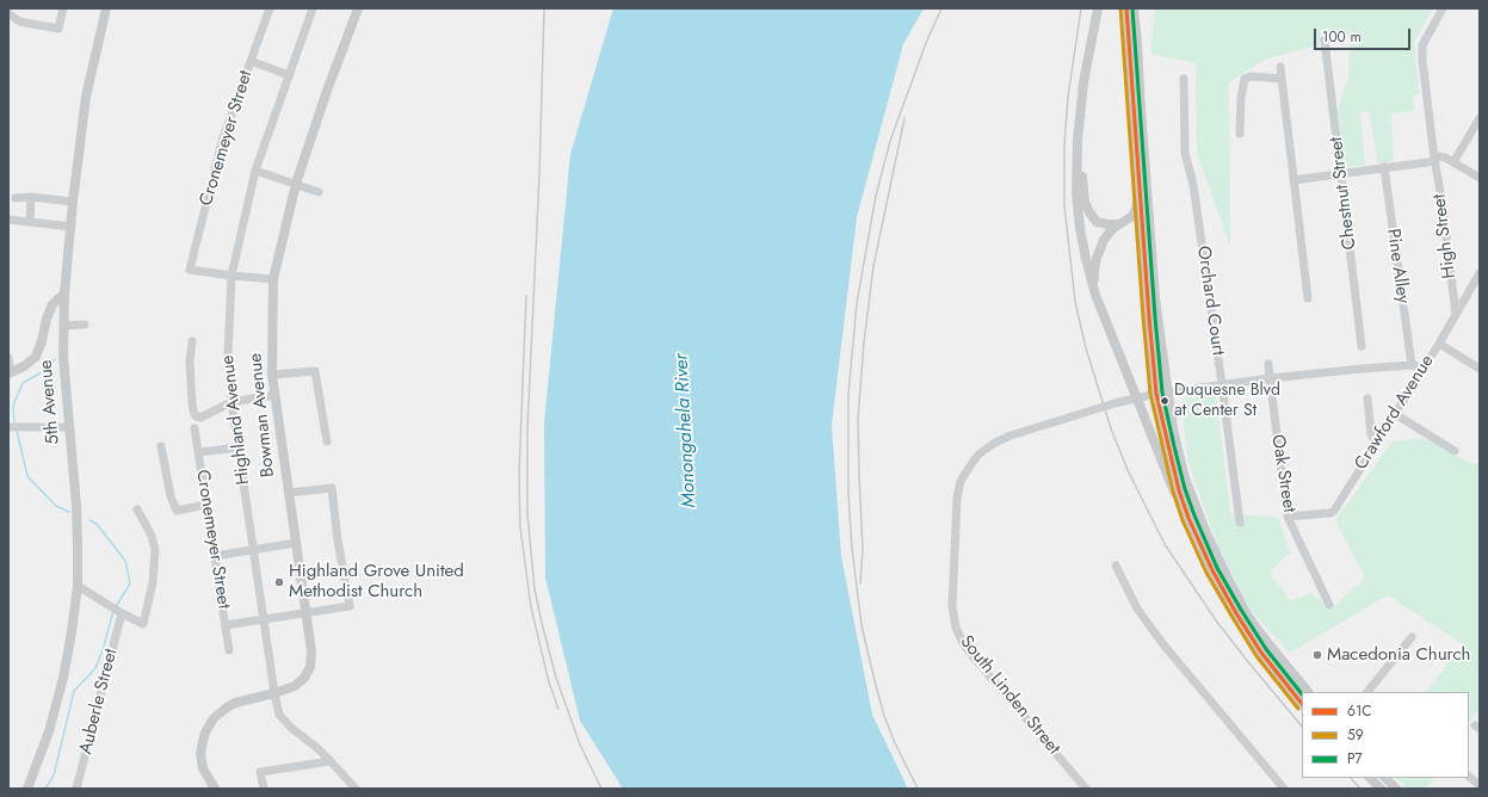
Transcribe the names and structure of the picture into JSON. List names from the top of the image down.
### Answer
{
  "streets": {
    "main road": ["5th Avenue", "Bowman Avenue"],
    "street": [
      "Cronemeyer Street",
      "Chestnut Street",
      "High Street",
      "Pine Alley",
      "Orchard Court",
      "Crawford Avenue",
      "Highland Avenue",
      "Oak Street",
      "South Linden Street",
      "Auberle Street"
    ]
  },
  "crossings": [
    ["Cronemeyer Street", "Highland Avenue"],
    ["High Street", "Crawford Avenue"],
    ["Pine Alley", "South Linden Street"],
    ["Orchard Court", "South Linden Street"],
    ["Crawford Avenue", "Oak Street"],
    ["Crawford Avenue", "South Linden Street"],
    ["Bowman Avenue", "Highland Avenue"],
    ["Oak Street", "South Linden Street"]
  ],
  "water": ["Monongahela River"],
  "places": ["Duquesne Blvd at Center St", "Highland Grove United Methodist Church", "Macedonia Church"],
  "lines": ["transit line 61C", "transit line 59", "transit line P7"],
  "legend": ["61C", "59", "P7"],
  "scale_bar": "100 m"
}
